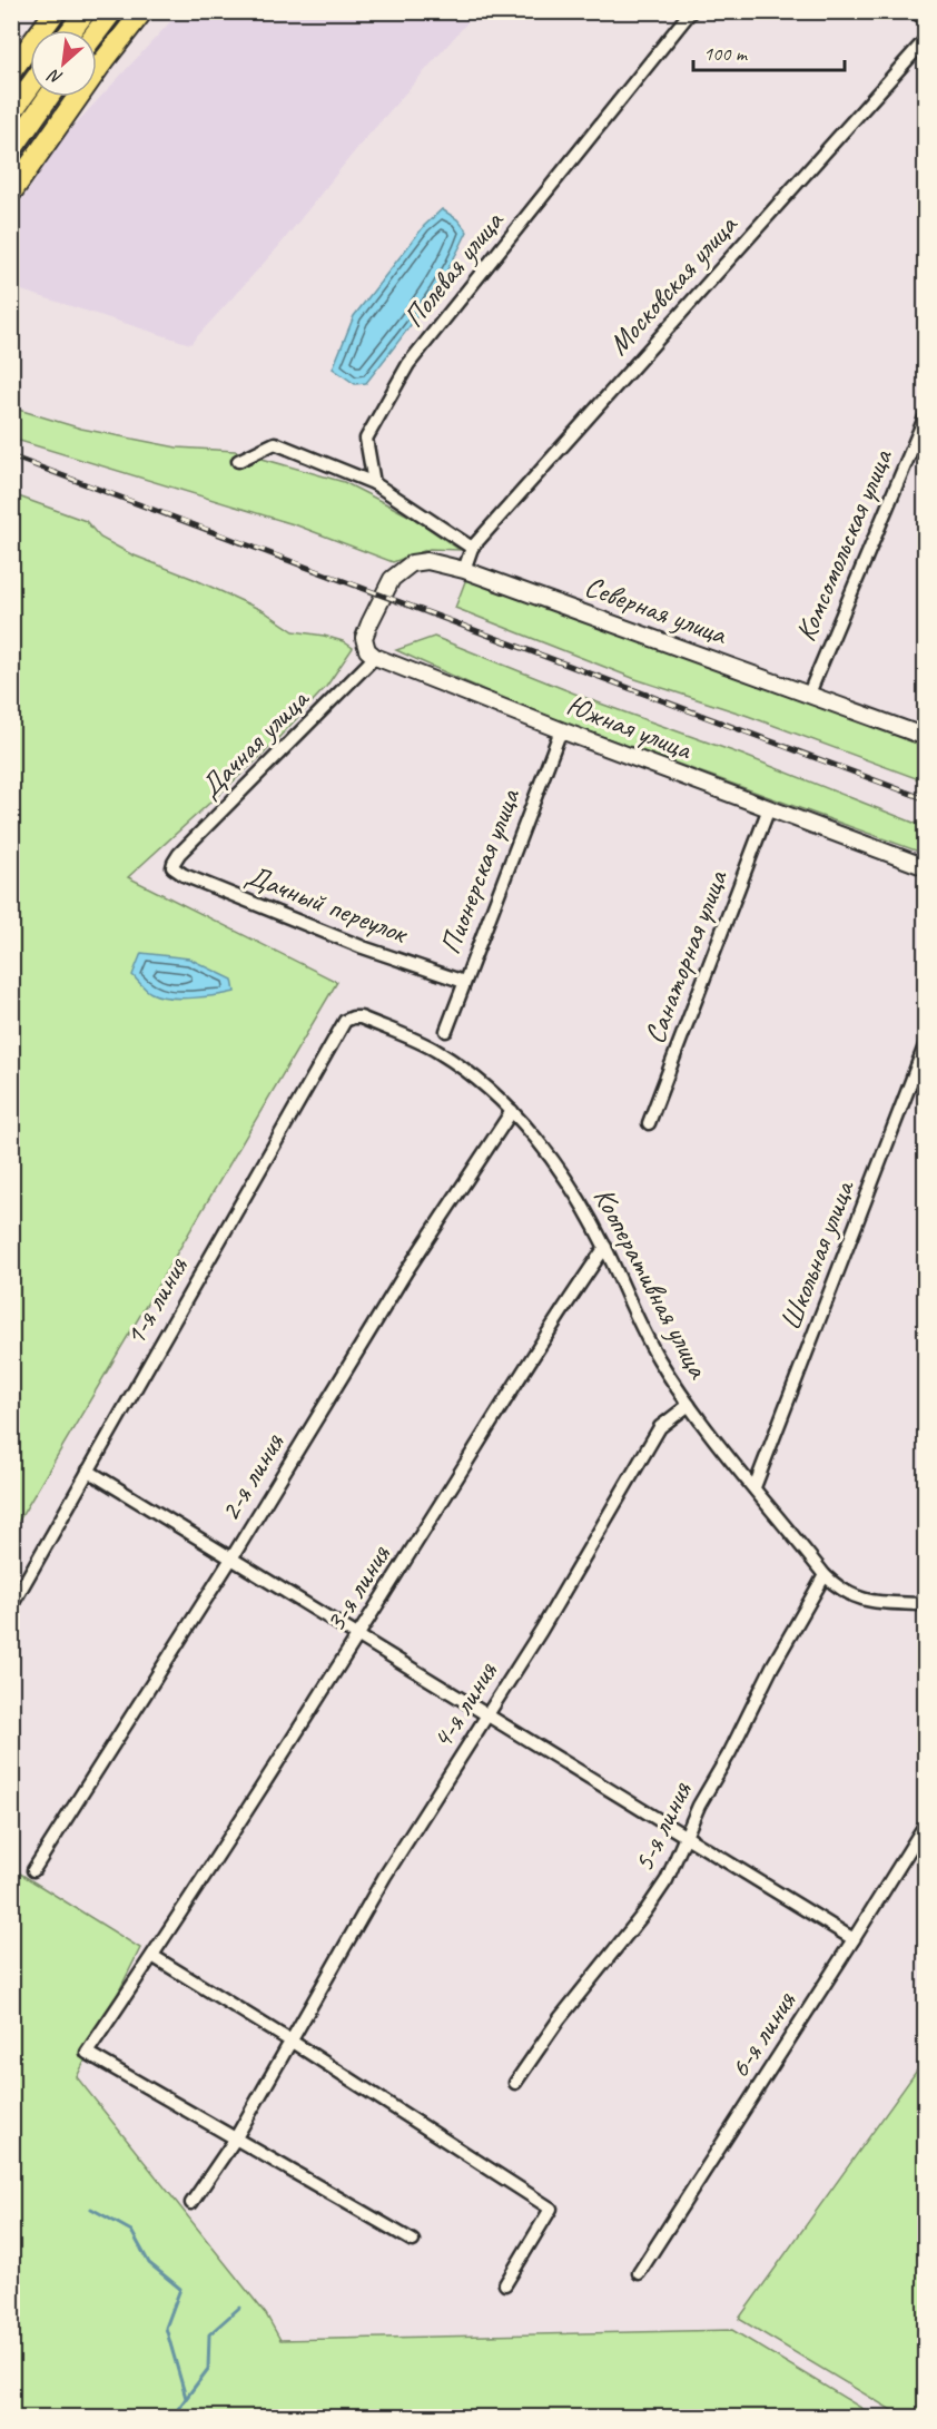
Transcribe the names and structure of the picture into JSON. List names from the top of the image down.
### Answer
{
  "streets": {
    "street": [
      "Полевая улица",
      "Московская улица",
      "Комсомольская улица",
      "Северная улица",
      "Южная улица",
      "Дачная улица",
      "Пионерская улица",
      "Дачный переулок",
      "Санаторная улица",
      "Школьная улица",
      "Кооперативная улица",
      "1-я линия",
      "2-я линия",
      "3-я линия",
      "4-я линия",
      "5-я линия",
      "6-я линия"
    ]
  },
  "crossings": [
    ["Московская улица", "Северная улица"],
    ["Комсомольская улица", "Северная улица"],
    ["Северная улица", "Южная улица"],
    ["Северная улица", "Дачная улица"],
    ["Южная улица", "Дачная улица"],
    ["Южная улица", "Пионерская улица"],
    ["Южная улица", "Санаторная улица"],
    ["Дачная улица", "Дачный переулок"],
    ["Пионерская улица", "Дачный переулок"],
    ["Школьная улица", "Кооперативная улица"],
    ["Кооперативная улица", "1-я линия"],
    ["Кооперативная улица", "2-я линия"],
    ["Кооперативная улица", "3-я линия"],
    ["Кооперативная улица", "4-я линия"],
    ["Кооперативная улица", "5-я линия"],
    ["3-я линия", "4-я линия"]
  ],
  "scale_bar": "100 m",
  "north": "bottom left"
}
